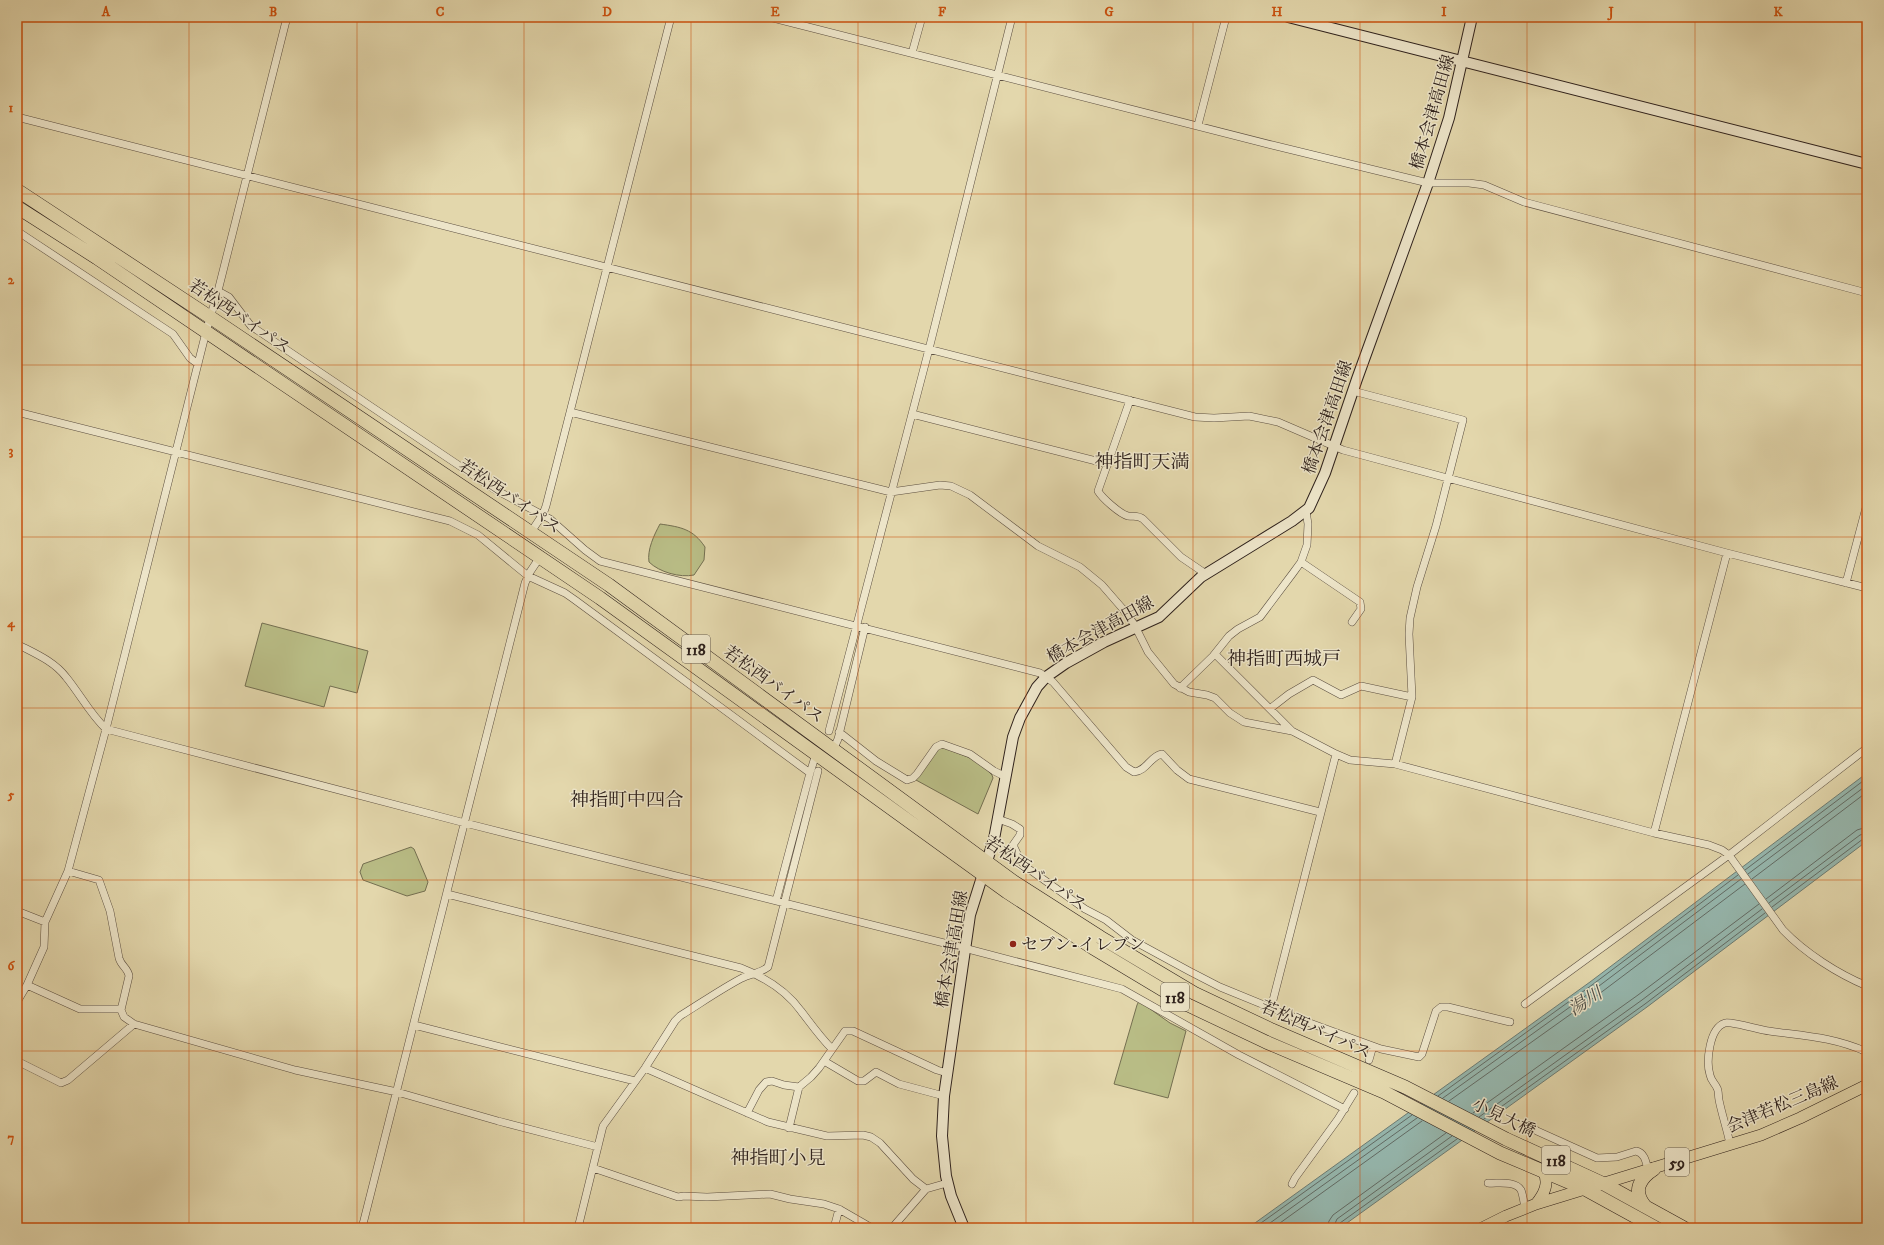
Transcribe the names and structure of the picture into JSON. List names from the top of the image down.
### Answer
{
  "streets": {
    "highway": ["若松西バイパス", "118", "小見大橋"],
    "main road": ["橋本会津高田線", "会津若松三島線", "59"]
  },
  "crossings": [
    ["橋本会津高田線", "若松西バイパス"],
    ["若松西バイパス", "小見大橋"],
    ["118", "会津若松三島線"],
    ["118", "小見大橋"],
    ["会津若松三島線", "小見大橋"]
  ],
  "districts": [
    "神指町天満",
    "神指町西城戸",
    "神指町中四合",
    "神指町小見"
  ],
  "water": ["湯川"],
  "places": ["セブン-イレブン"],
  "grid": {
    "columns": [
      "A",
      "B",
      "C",
      "D",
      "E",
      "F",
      "G",
      "H",
      "I",
      "J",
      "K"
    ],
    "rows": [
      "1",
      "2",
      "3",
      "4",
      "5",
      "6",
      "7"
    ]
  }
}
